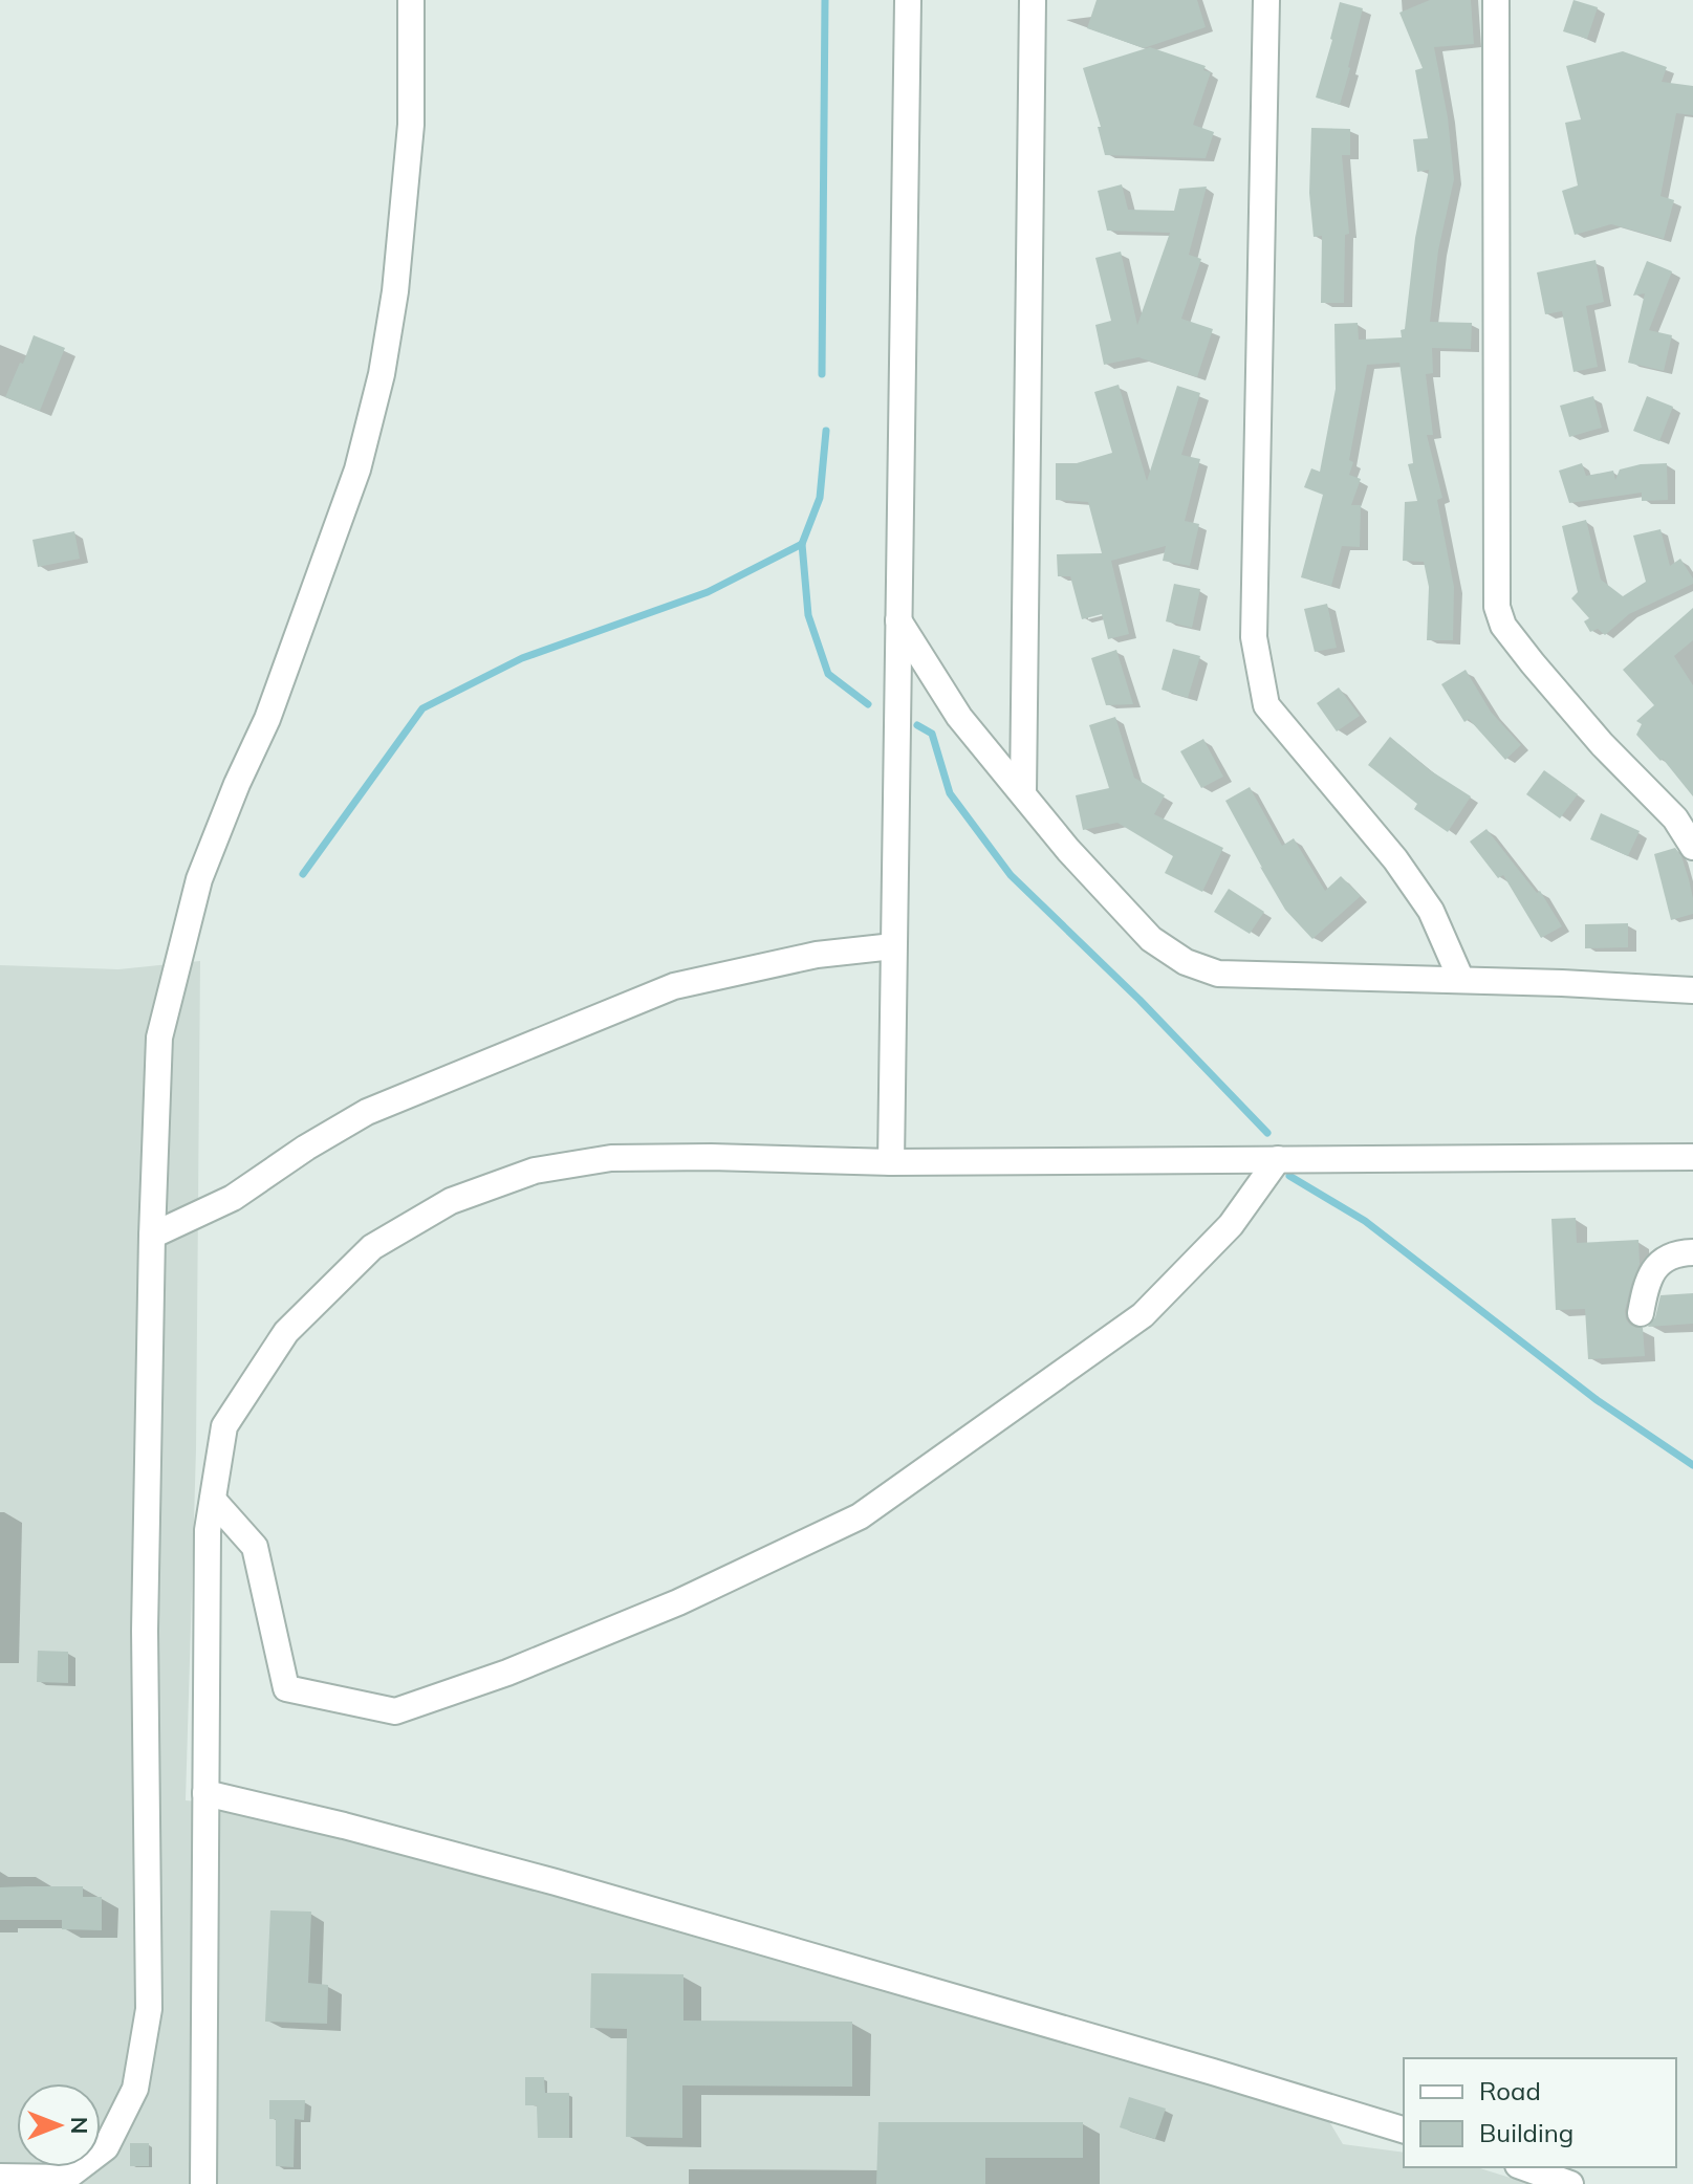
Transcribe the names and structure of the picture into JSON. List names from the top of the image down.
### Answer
{
  "legend": ["Road", "Building"],
  "north": "right"
}
